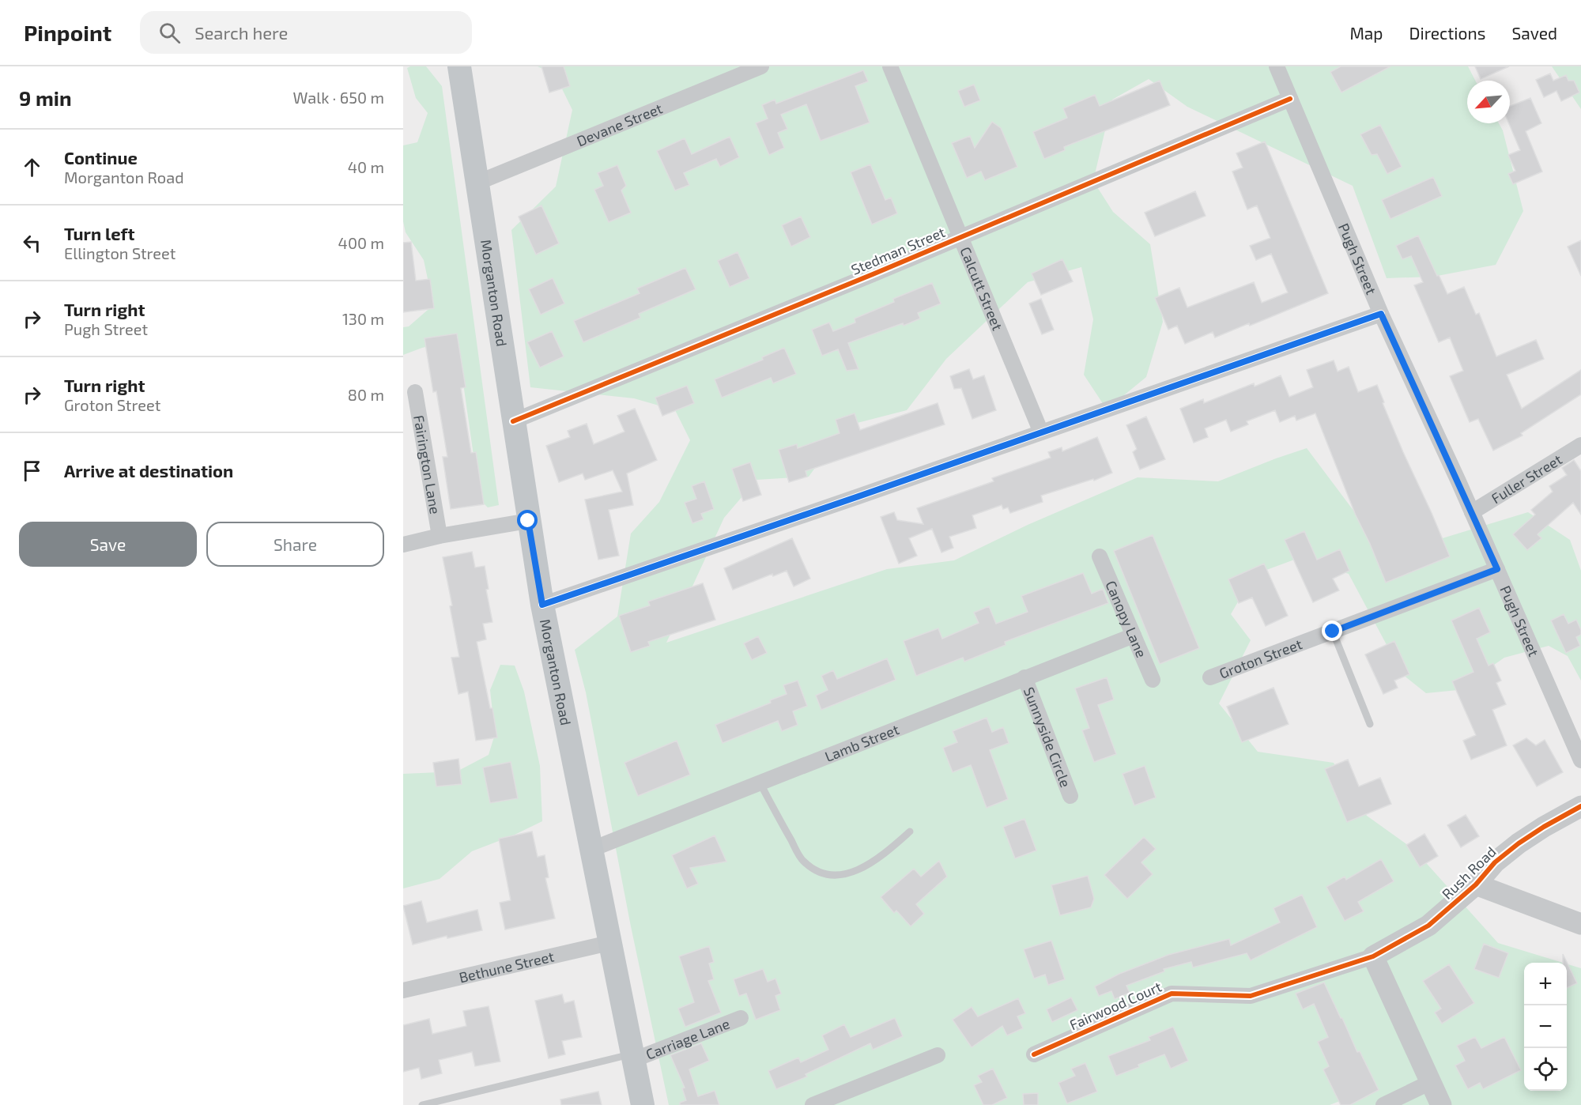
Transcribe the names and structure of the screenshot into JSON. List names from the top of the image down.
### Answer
{
  "streets": {
    "main road": ["Morganton Road"],
    "street": [
      "Devane Street",
      "Stedman Street",
      "Pugh Street",
      "Calcutt Street",
      "Fairington Lane",
      "Fuller Street",
      "Canopy Lane",
      "Groton Street",
      "Sunnyside Circle",
      "Lamb Street",
      "Rush Road",
      "Bethune Street",
      "Fairwood Court",
      "Carriage Lane"
    ]
  },
  "crossings": [
    ["Devane Street", "Morganton Road"],
    ["Stedman Street", "Pugh Street"],
    ["Stedman Street", "Calcutt Street"],
    ["Stedman Street", "Morganton Road"],
    ["Pugh Street", "Fuller Street"],
    ["Pugh Street", "Groton Street"],
    ["Morganton Road", "Lamb Street"],
    ["Morganton Road", "Bethune Street"],
    ["Morganton Road", "Carriage Lane"],
    ["Canopy Lane", "Lamb Street"],
    ["Sunnyside Circle", "Lamb Street"],
    ["Rush Road", "Fairwood Court"]
  ],
  "north": "bottom left",
  "page": {
    "header": "Pinpoint",
    "search": "Search here",
    "nav": ["Map", "Directions", "Saved"],
    "heading": ["9 min", "Walk · 650 m"],
    "list": [
      ["Continue", "Morganton Road", "40 m"],
      ["Turn left", "Ellington Street", "400 m"],
      ["Turn right", "Pugh Street", "130 m"],
      ["Turn right", "Groton Street", "80 m"],
      "Arrive at destination"
    ],
    "buttons": ["Save", "Share"],
    "map_buttons": ["+", "−"]
  }
}
